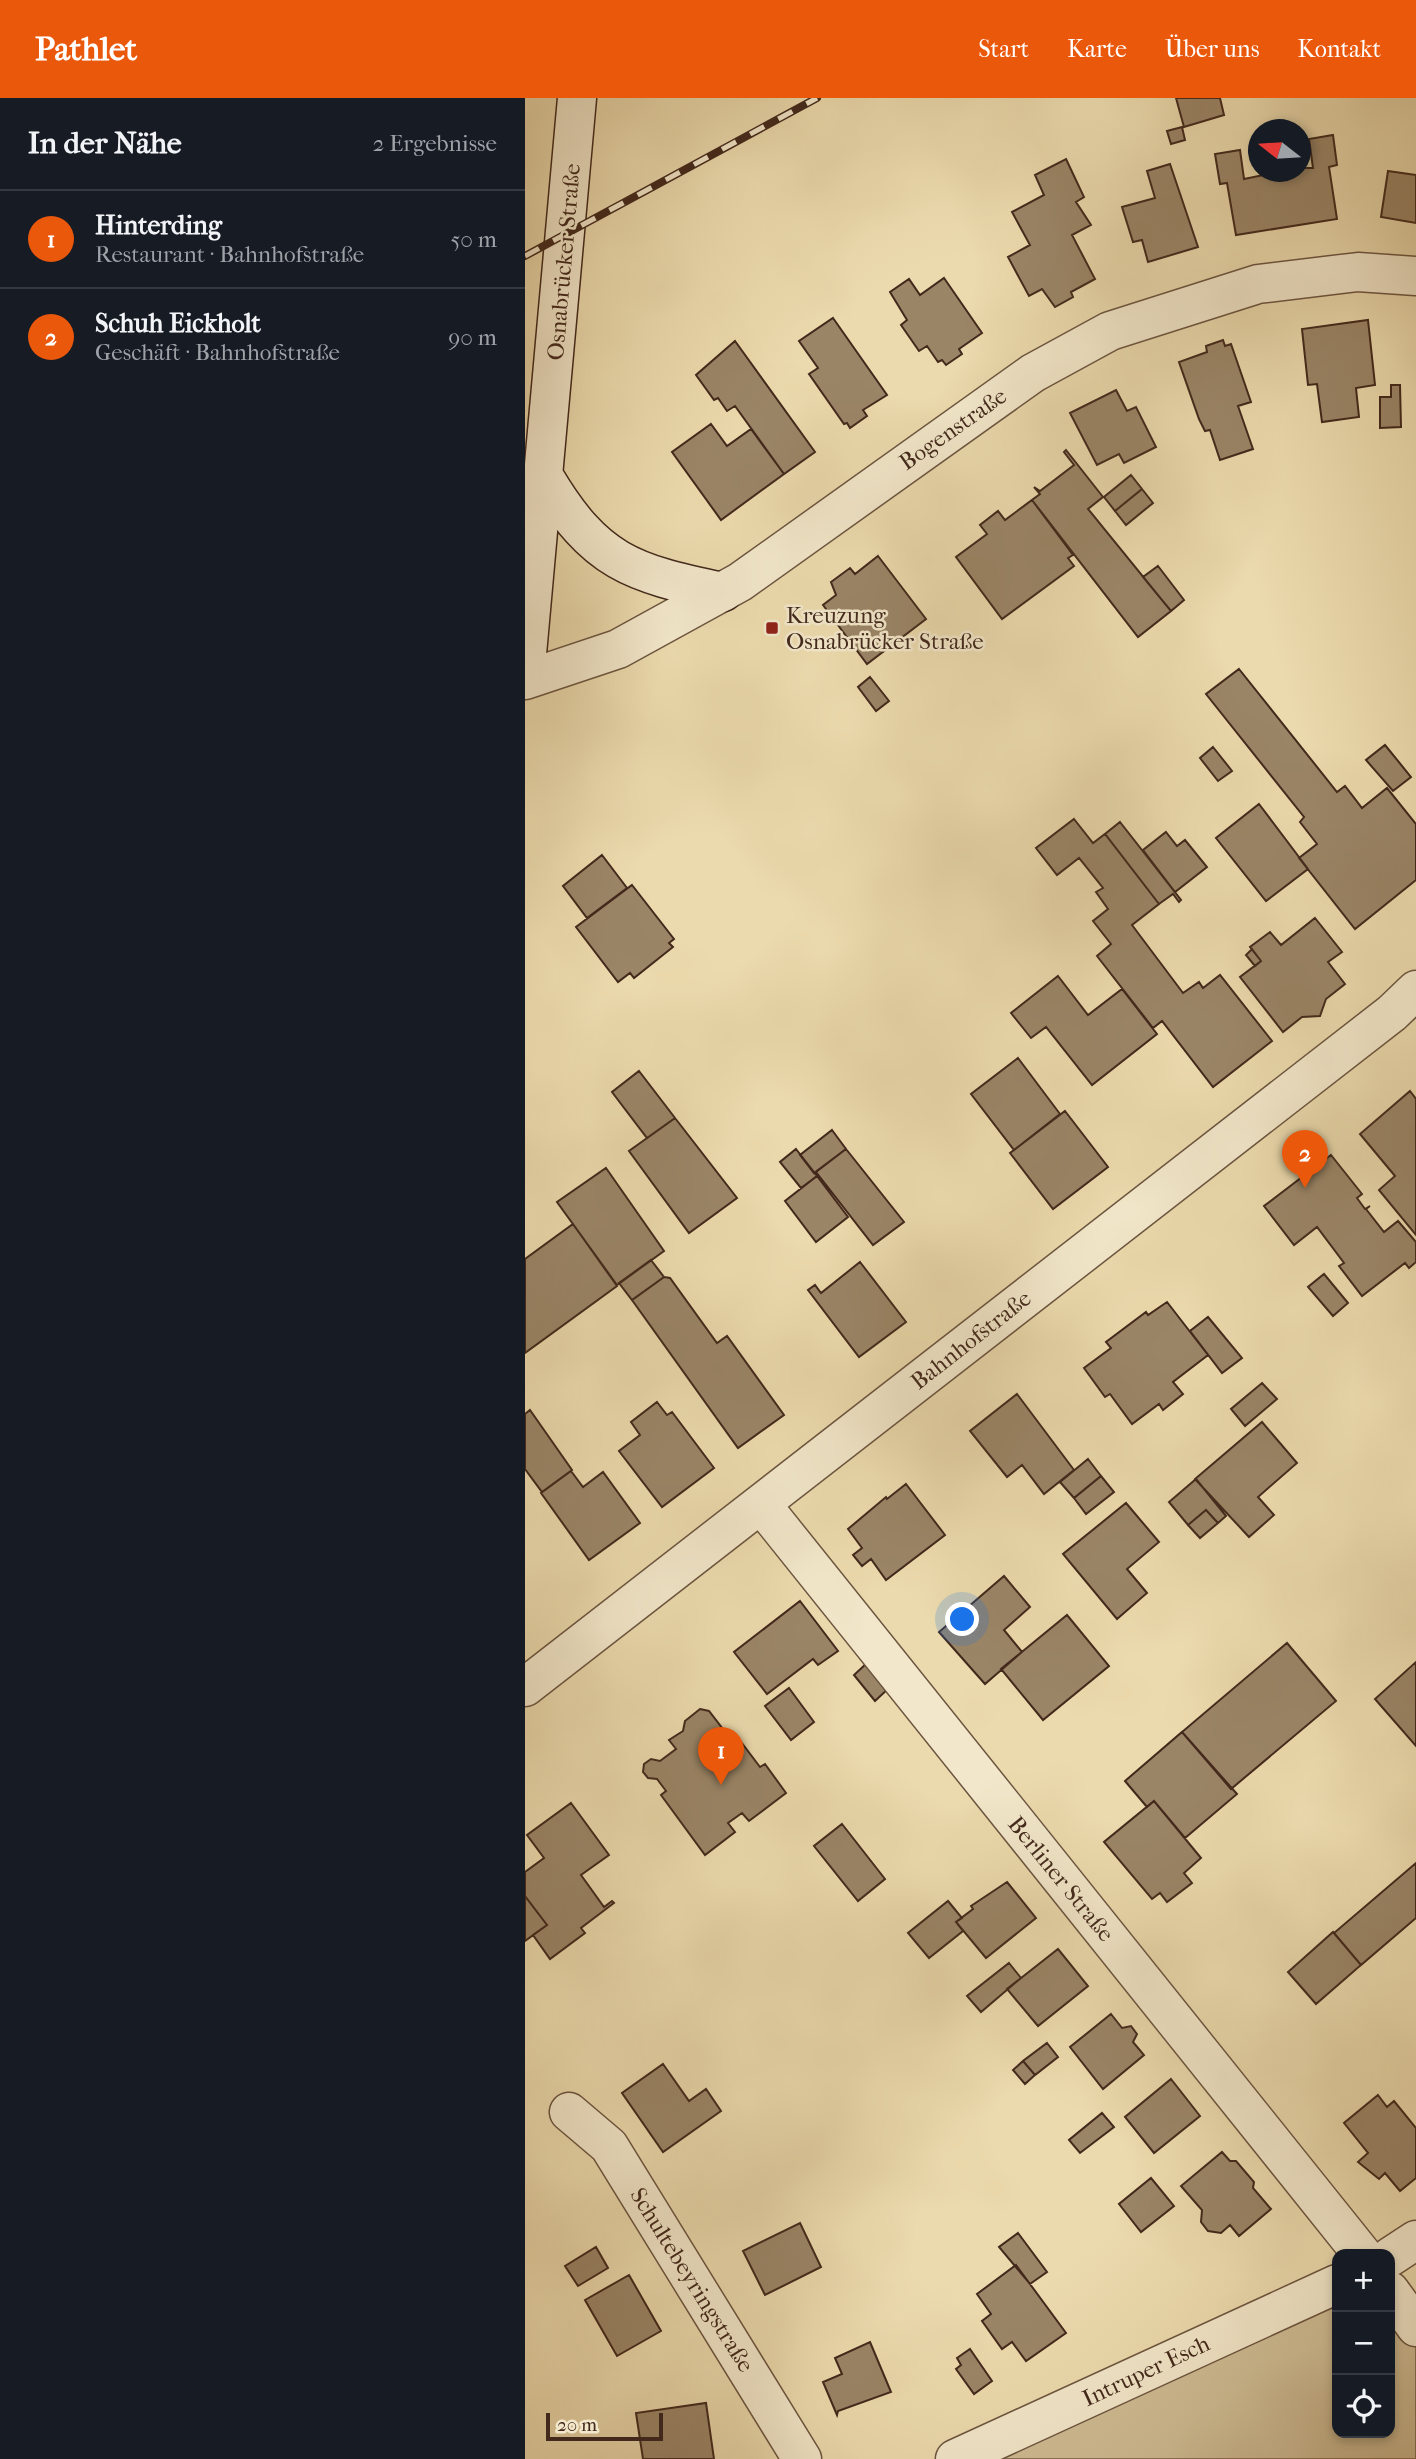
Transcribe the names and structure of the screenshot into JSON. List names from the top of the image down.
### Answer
{
  "streets": {
    "street": [
      "Osnabrücker Straße",
      "Bogenstraße",
      "Bahnhofstraße",
      "Berliner Straße",
      "Schultebeyringstraße",
      "Intruper Esch"
    ]
  },
  "crossings": [
    ["Osnabrücker Straße", "Bogenstraße"],
    ["Bahnhofstraße", "Berliner Straße"]
  ],
  "places": {
    "transit": ["Kreuzung Osnabrücker Straße"]
  },
  "scale_bar": "20 m",
  "north": "left",
  "page": {
    "header": "Pathlet",
    "nav": [
      "Start",
      "Karte",
      "Über uns",
      "Kontakt"
    ],
    "heading": ["In der Nähe", "2 Ergebnisse"],
    "list": [
      {
        "mark": "1",
        "name": "Hinterding",
        "note": "Restaurant · Bahnhofstraße",
        "value": "50 m"
      },
      {
        "mark": "2",
        "name": "Schuh Eickholt",
        "note": "Geschäft · Bahnhofstraße",
        "value": "90 m"
      }
    ],
    "pins": ["2", "1"],
    "map_buttons": ["+", "−"],
    "scale": "20 m"
  }
}
